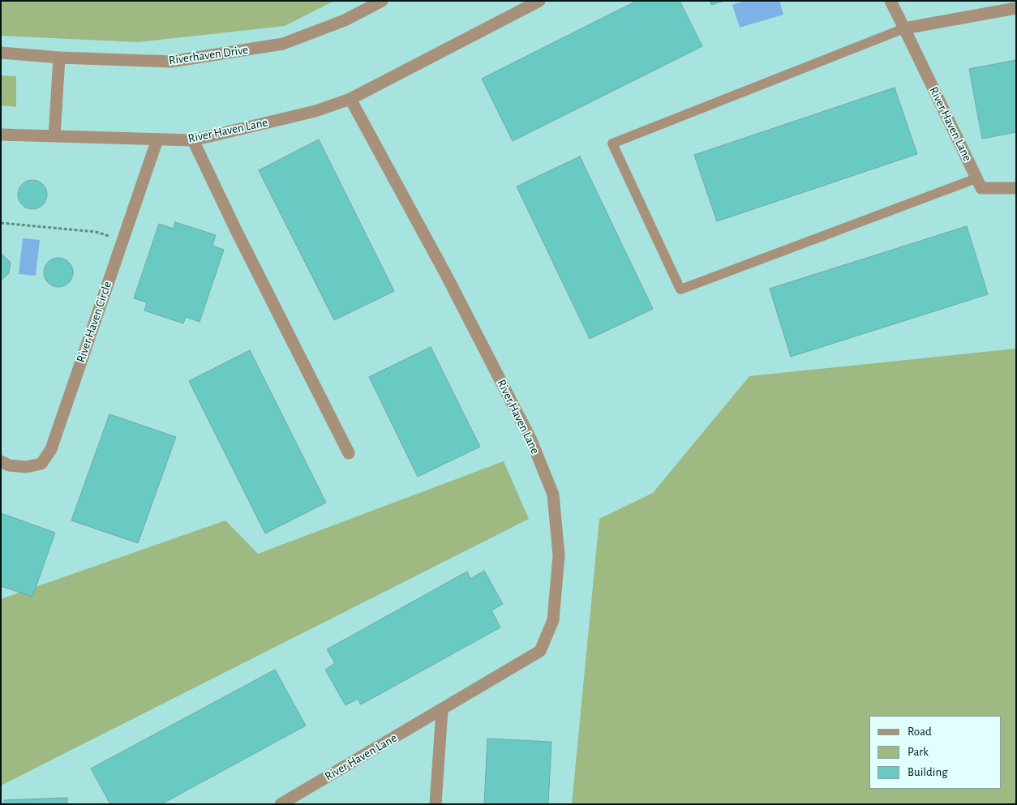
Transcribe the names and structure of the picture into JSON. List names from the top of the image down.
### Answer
{
  "streets": {
    "street": ["Riverhaven Drive", "River Haven Lane", "River Haven Circle"]
  },
  "crossings": [
    ["River Haven Lane", "River Haven Circle"]
  ],
  "legend": ["Road", "Park", "Building"]
}
